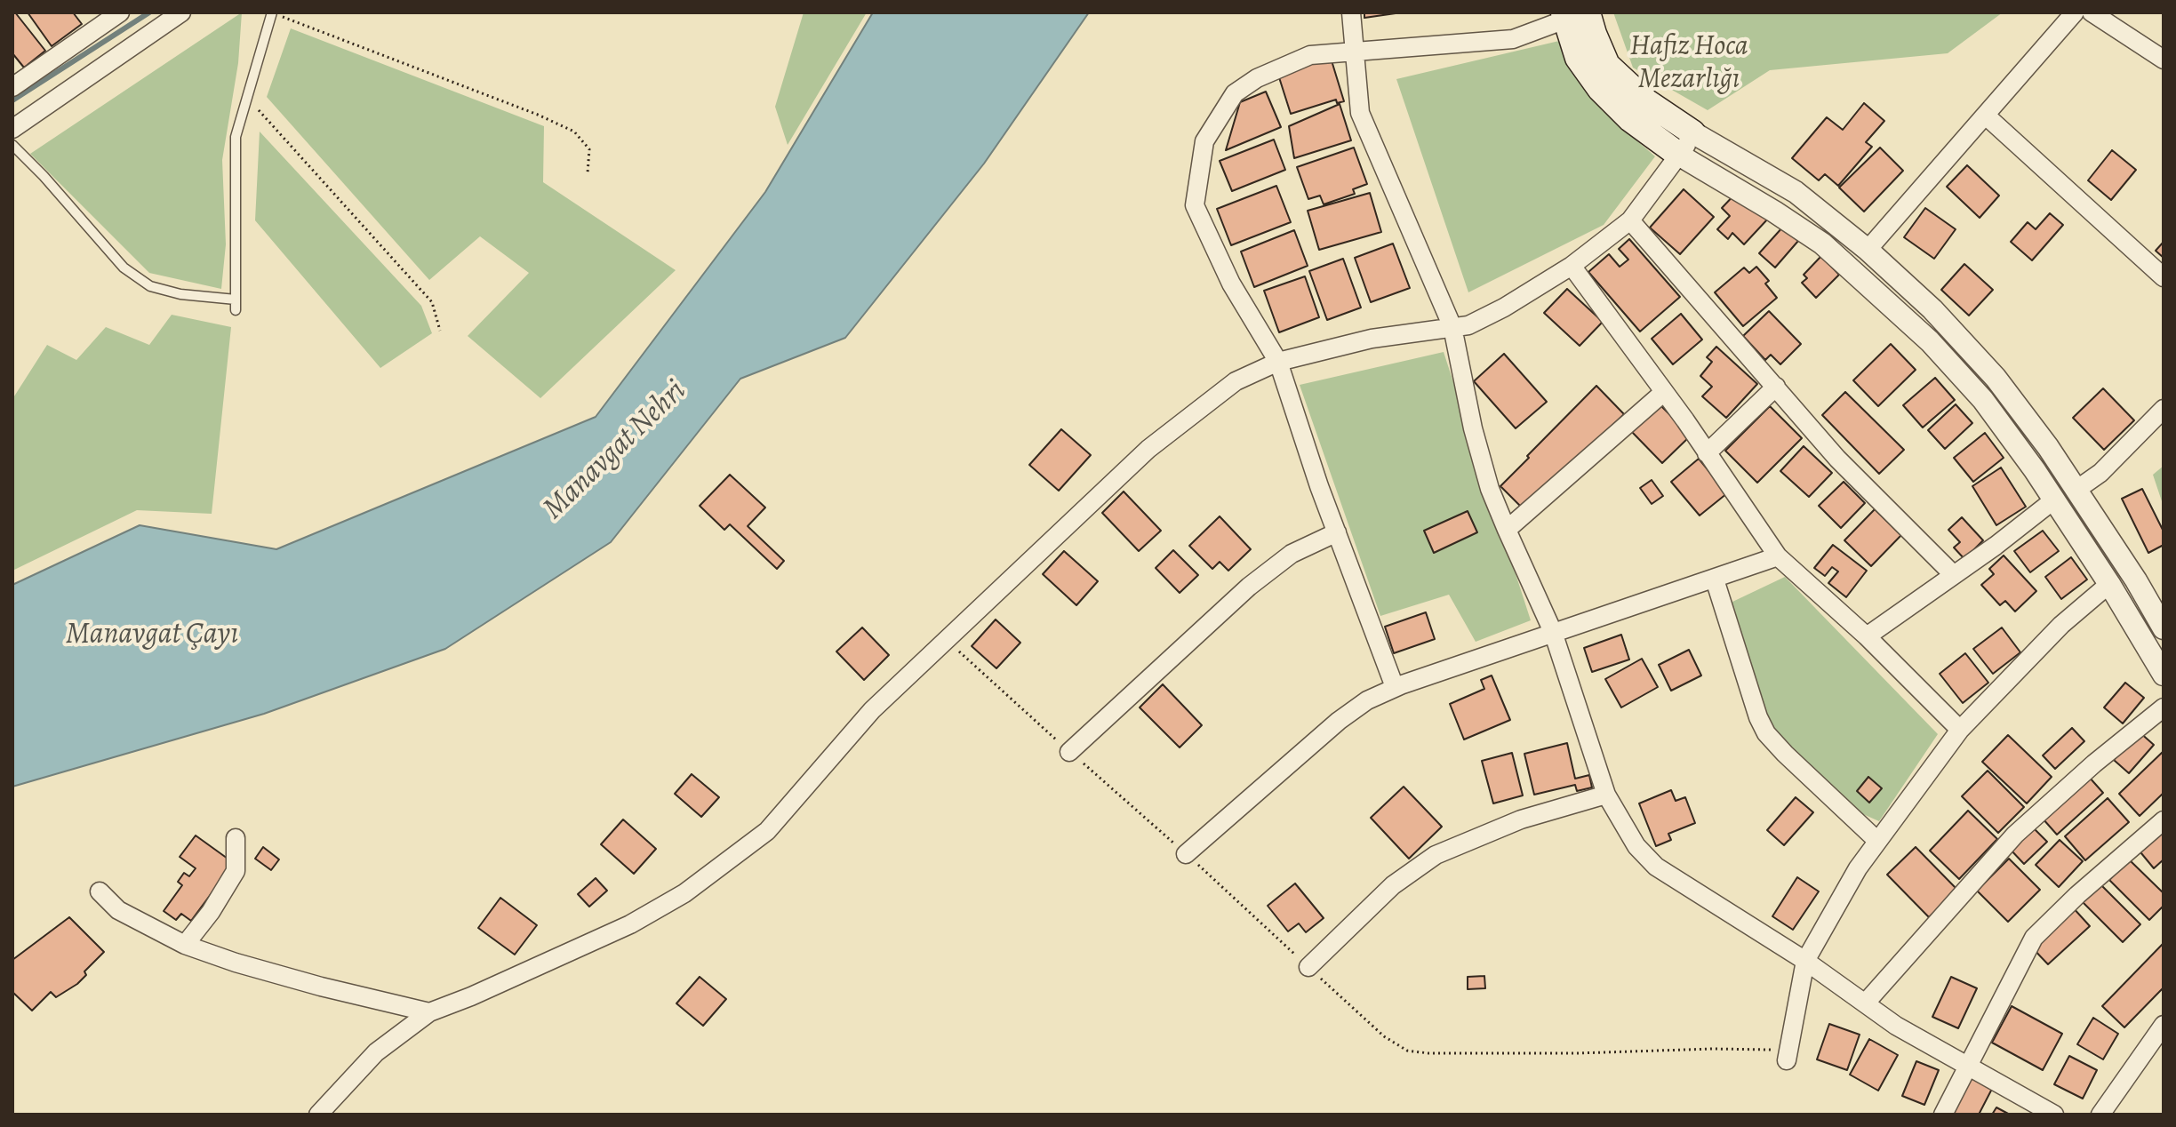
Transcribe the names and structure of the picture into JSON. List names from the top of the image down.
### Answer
{
  "water": ["Manavgat Nehri", "Manavgat Çayı"],
  "parks": ["Hafız Hoca Mezarlığı"]
}
